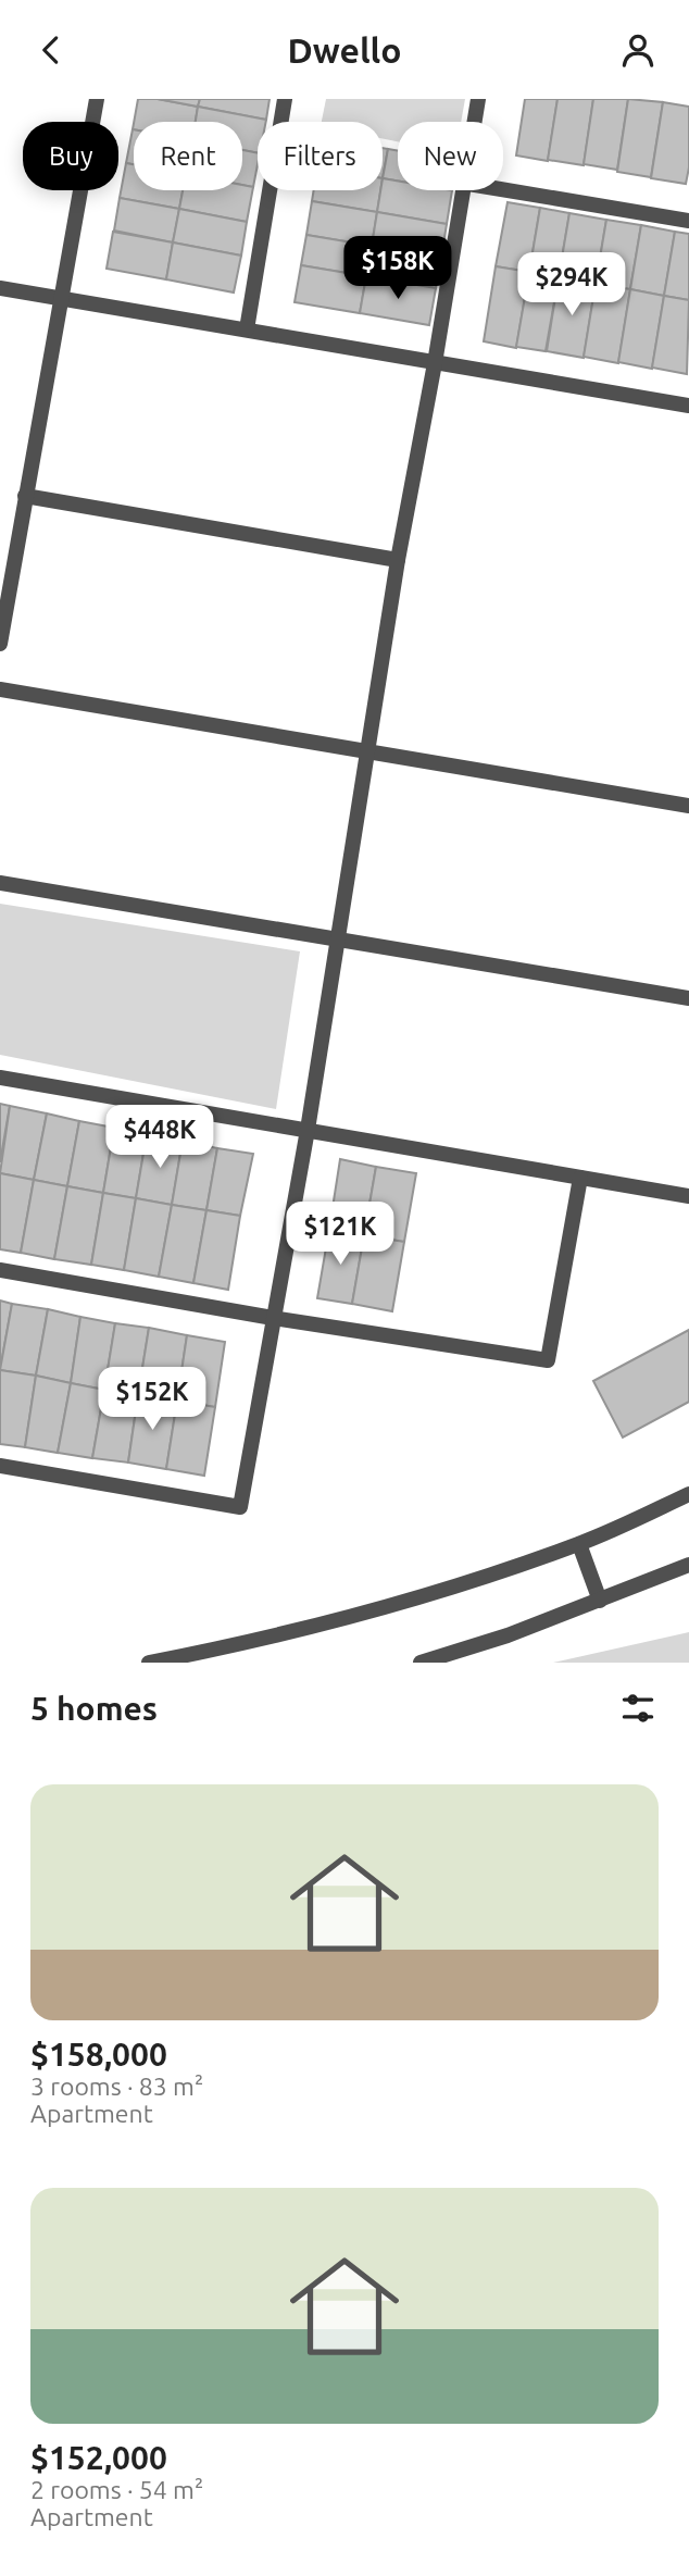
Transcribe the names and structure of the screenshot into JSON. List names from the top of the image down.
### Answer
{
  "page": {
    "header": "Dwello",
    "chip": [
      "Buy",
      "Rent",
      "Filters",
      "New"
    ],
    "price": [
      "$158K",
      "$294K",
      "$448K",
      "$121K",
      "$152K"
    ],
    "heading": "5 homes",
    "list": [
      {
        "name": "$158,000",
        "note": "3 rooms · 83 m² · Apartment"
      },
      {
        "name": "$152,000",
        "note": "2 rooms · 54 m² · Apartment"
      }
    ]
  }
}
